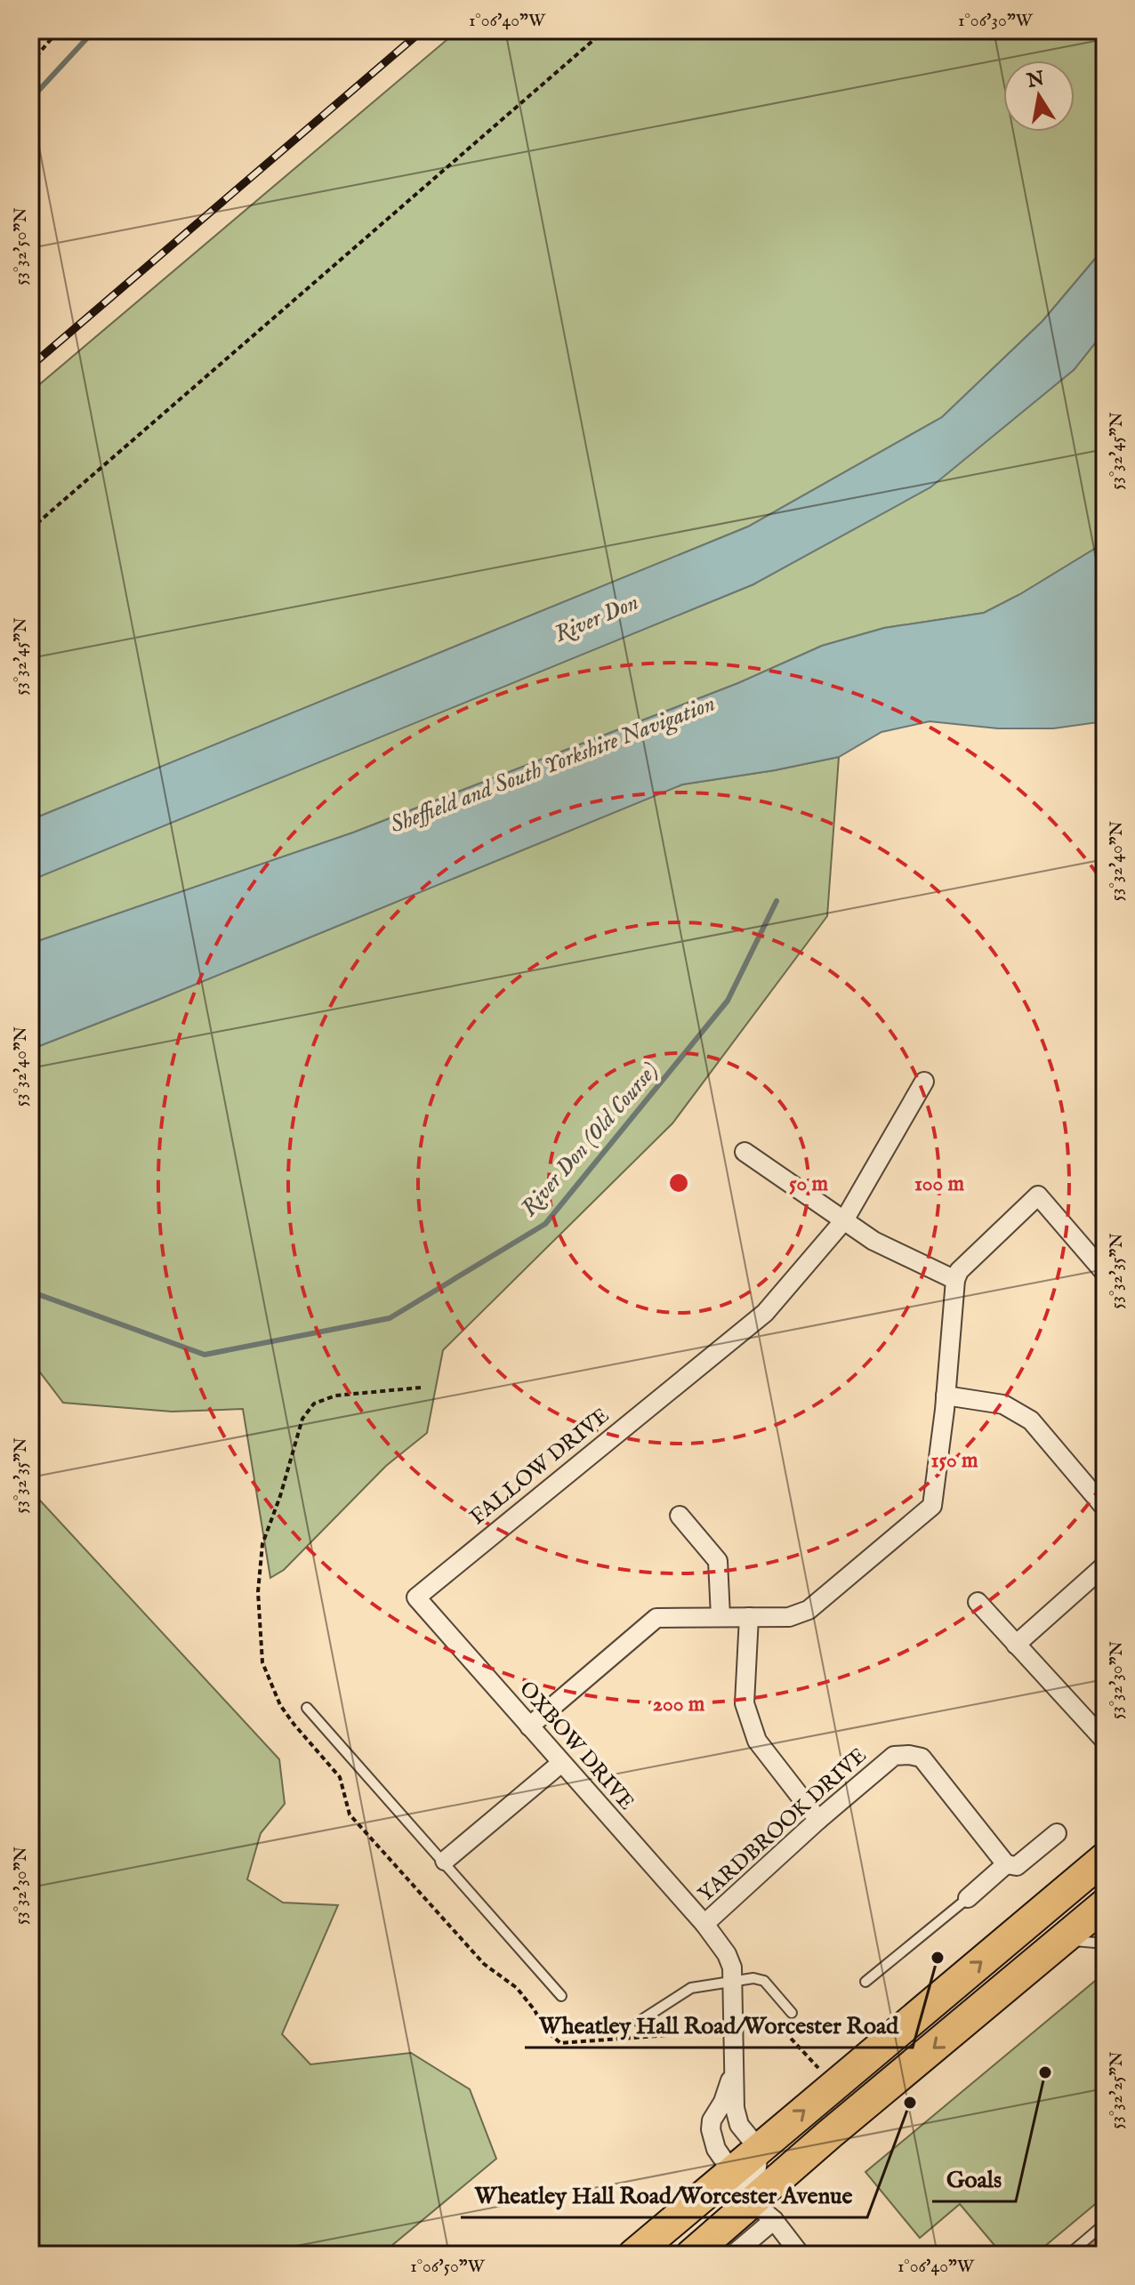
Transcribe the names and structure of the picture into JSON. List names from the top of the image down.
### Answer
{
  "streets": {
    "street": ["FALLOW DRIVE", "OXBOW DRIVE", "YARDBROOK DRIVE"]
  },
  "crossings": [
    ["FALLOW DRIVE", "OXBOW DRIVE"],
    ["OXBOW DRIVE", "YARDBROOK DRIVE"]
  ],
  "water": ["River Don", "Sheffield and South Yorkshire Navigation", "River Don (Old Course)"],
  "places": ["Wheatley Hall Road/Worcester Road", "Goals", "Wheatley Hall Road/Worcester Avenue"],
  "north": "top",
  "coordinates": [
    "1°06'40\"W",
    "1°06'30\"W",
    "53°32'50\"N",
    "53°32'45\"N",
    "53°32'40\"N",
    "53°32'35\"N",
    "53°32'30\"N",
    "53°32'25\"N",
    "1°06'50\"W"
  ],
  "rings": [
    "50 m",
    "100 m",
    "150 m",
    "200 m"
  ]
}
